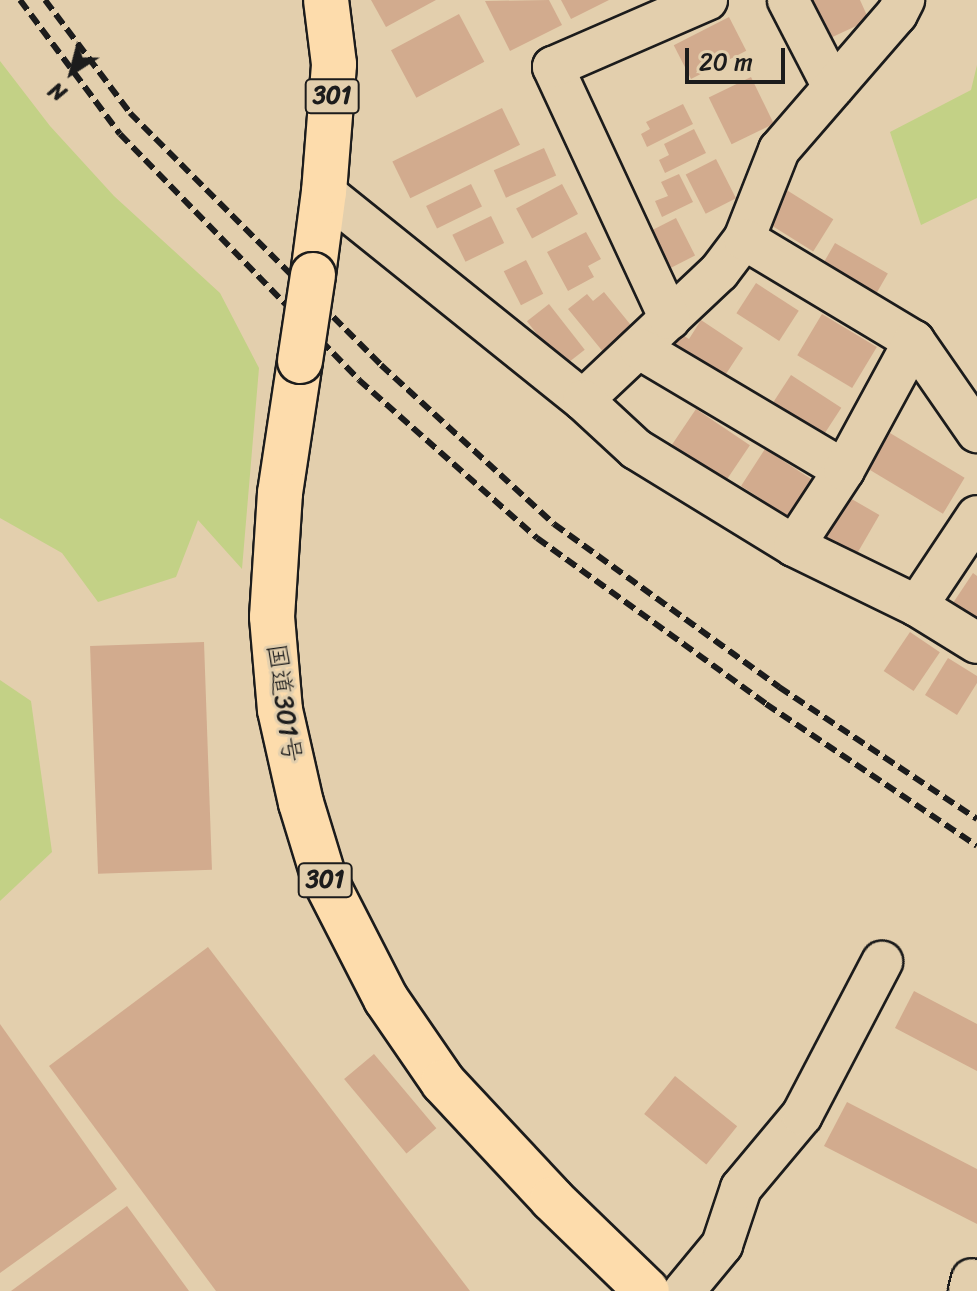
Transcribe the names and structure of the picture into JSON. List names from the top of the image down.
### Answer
{
  "streets": {
    "highway": ["301", "国道301号"]
  },
  "scale_bar": "20 m",
  "north": "bottom left"
}
